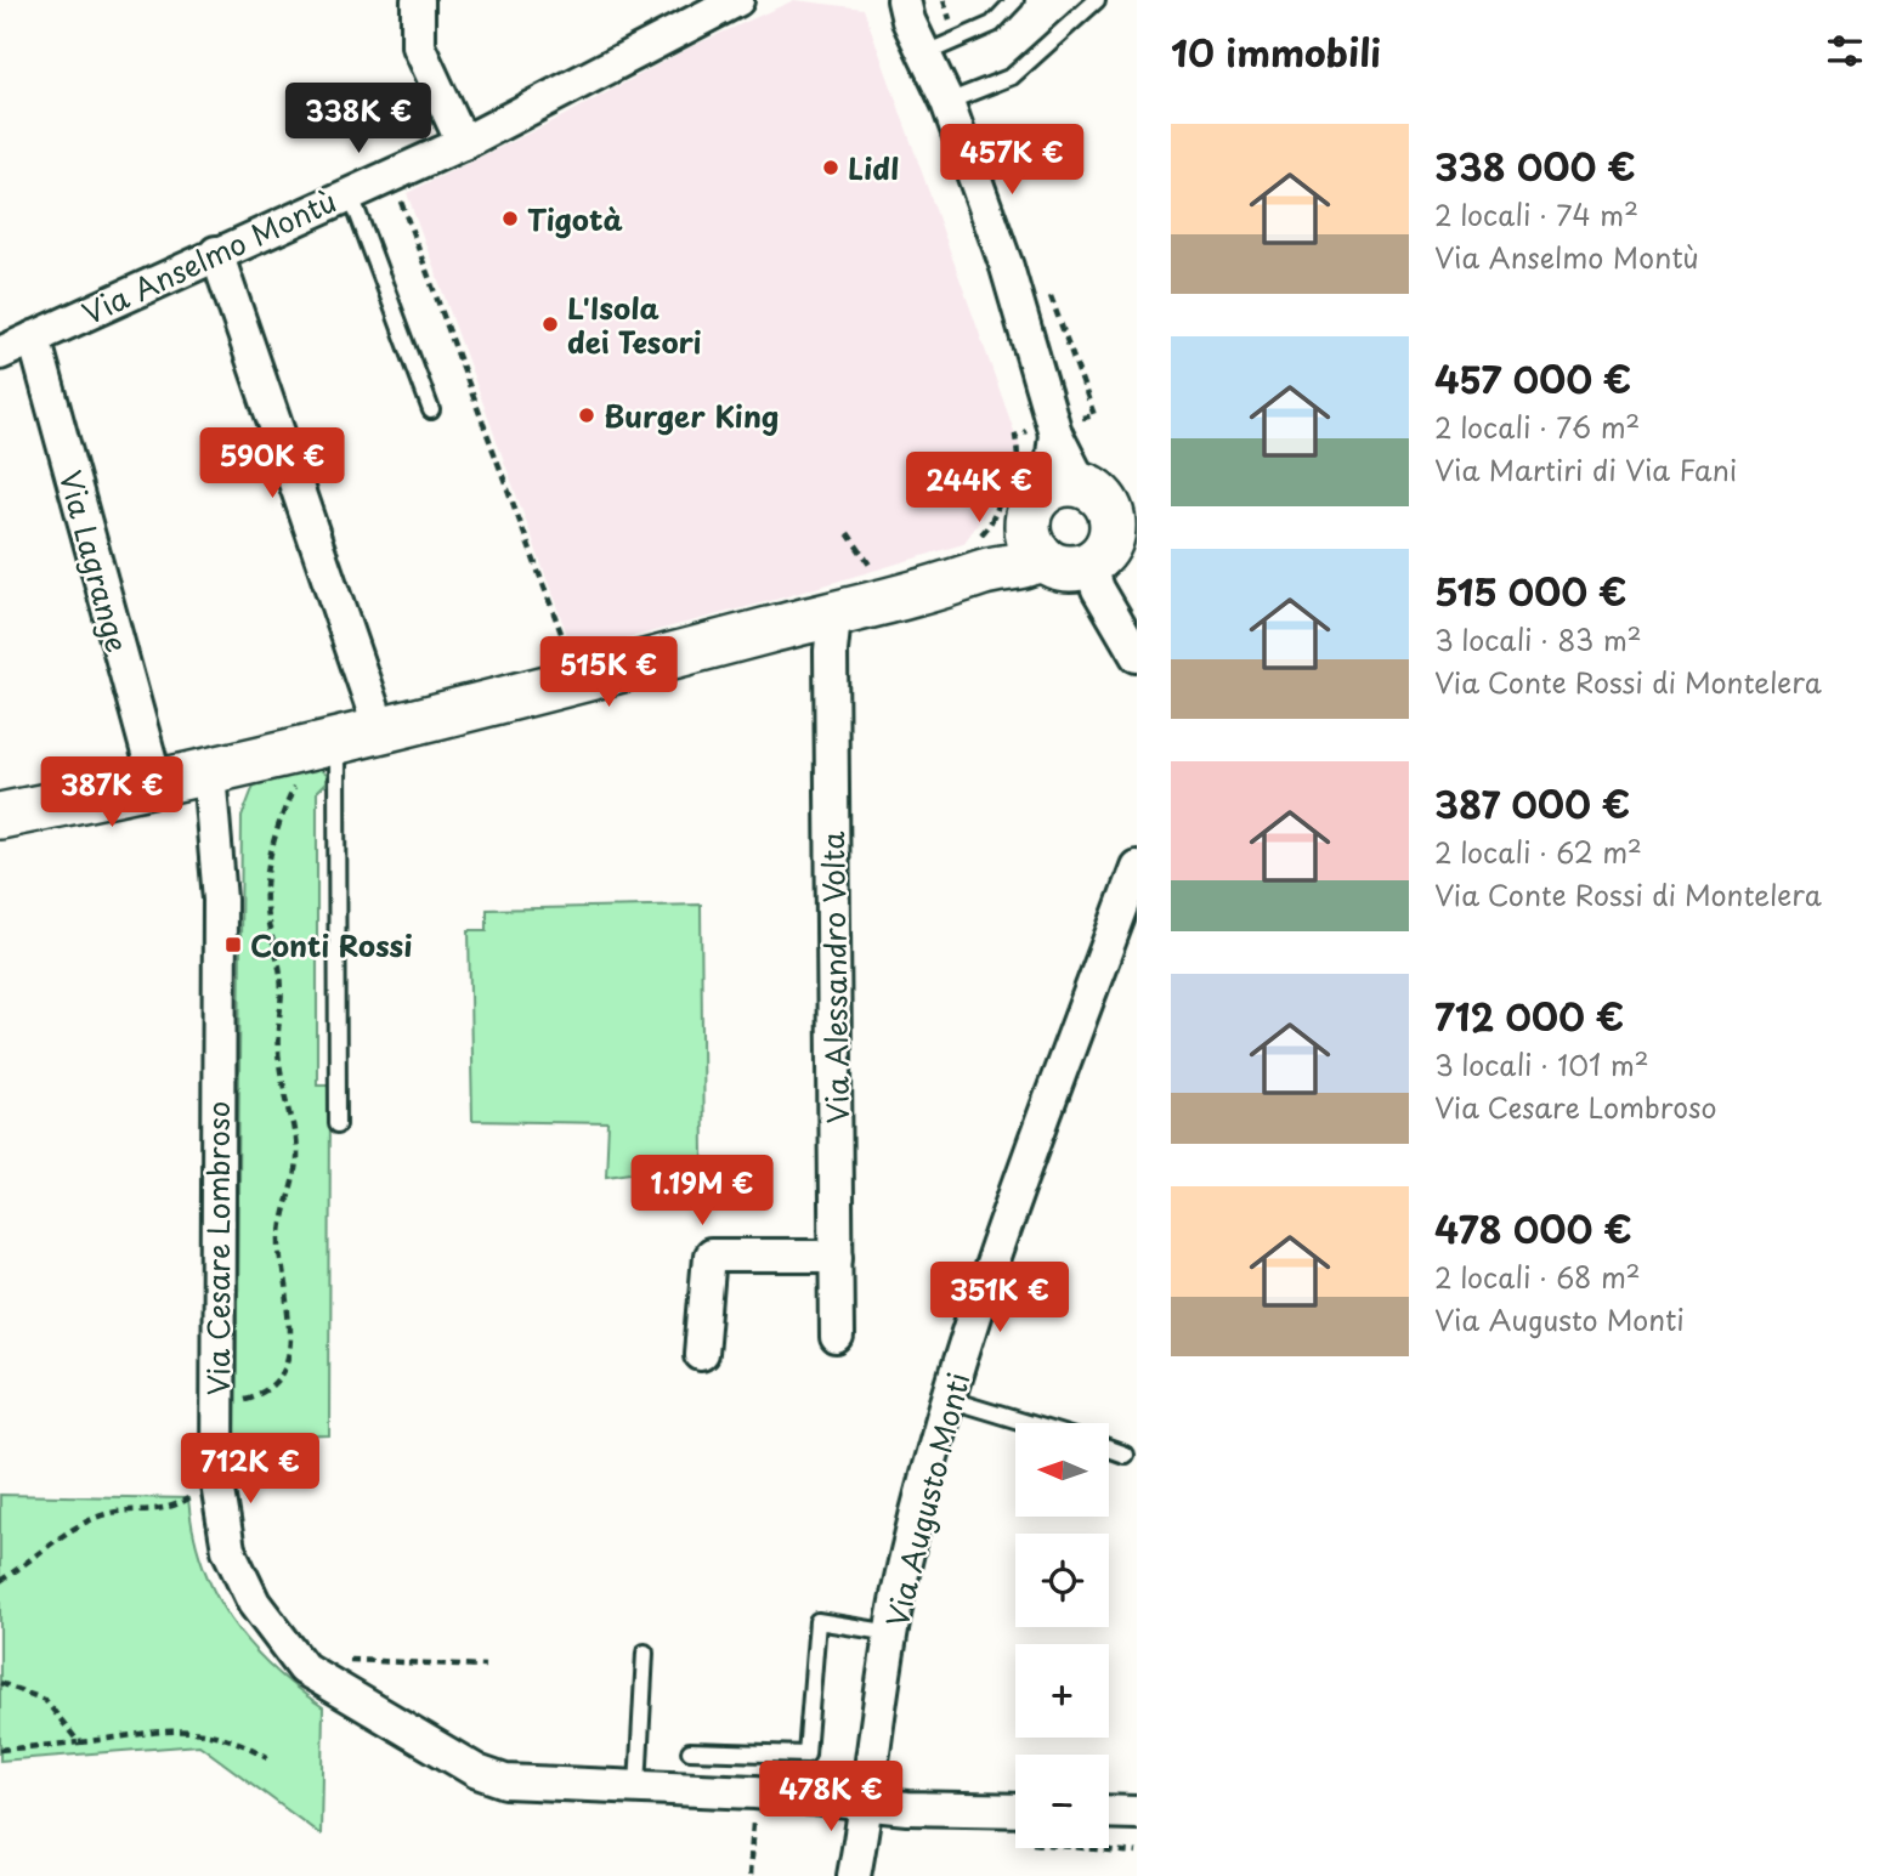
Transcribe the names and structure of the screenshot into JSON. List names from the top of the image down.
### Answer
{
  "streets": {
    "street": [
      "Via Anselmo Montù",
      "Via Lagrange",
      "Via Alessandro Volta",
      "Via Cesare Lombroso",
      "Via Augusto Monti"
    ]
  },
  "crossings": [
    ["Via Anselmo Montù", "Via Lagrange"],
    ["Via Cesare Lombroso", "Via Augusto Monti"]
  ],
  "places": {
    "other": [
      "Lidl",
      "Tigotà",
      "L'Isola dei Tesori",
      "Burger King"
    ],
    "transit": ["Conti Rossi"]
  },
  "north": "left",
  "page": {
    "heading": "10 immobili",
    "price": [
      "338K €",
      "457K €",
      "590K €",
      "244K €",
      "515K €",
      "387K €",
      "1.19M €",
      "351K €",
      "712K €",
      "478K €"
    ],
    "list": [
      {
        "name": "338 000 €",
        "note": "2 locali · 74 m² · Via Anselmo Montù"
      },
      {
        "name": "457 000 €",
        "note": "2 locali · 76 m² · Via Martiri di Via Fani"
      },
      {
        "name": "515 000 €",
        "note": "3 locali · 83 m² · Via Conte Rossi di Montelera"
      },
      {
        "name": "387 000 €",
        "note": "2 locali · 62 m² · Via Conte Rossi di Montelera"
      },
      {
        "name": "712 000 €",
        "note": "3 locali · 101 m² · Via Cesare Lombroso"
      },
      {
        "name": "478 000 €",
        "note": "2 locali · 68 m² · Via Augusto Monti"
      }
    ],
    "map_buttons": ["+", "−"]
  }
}
